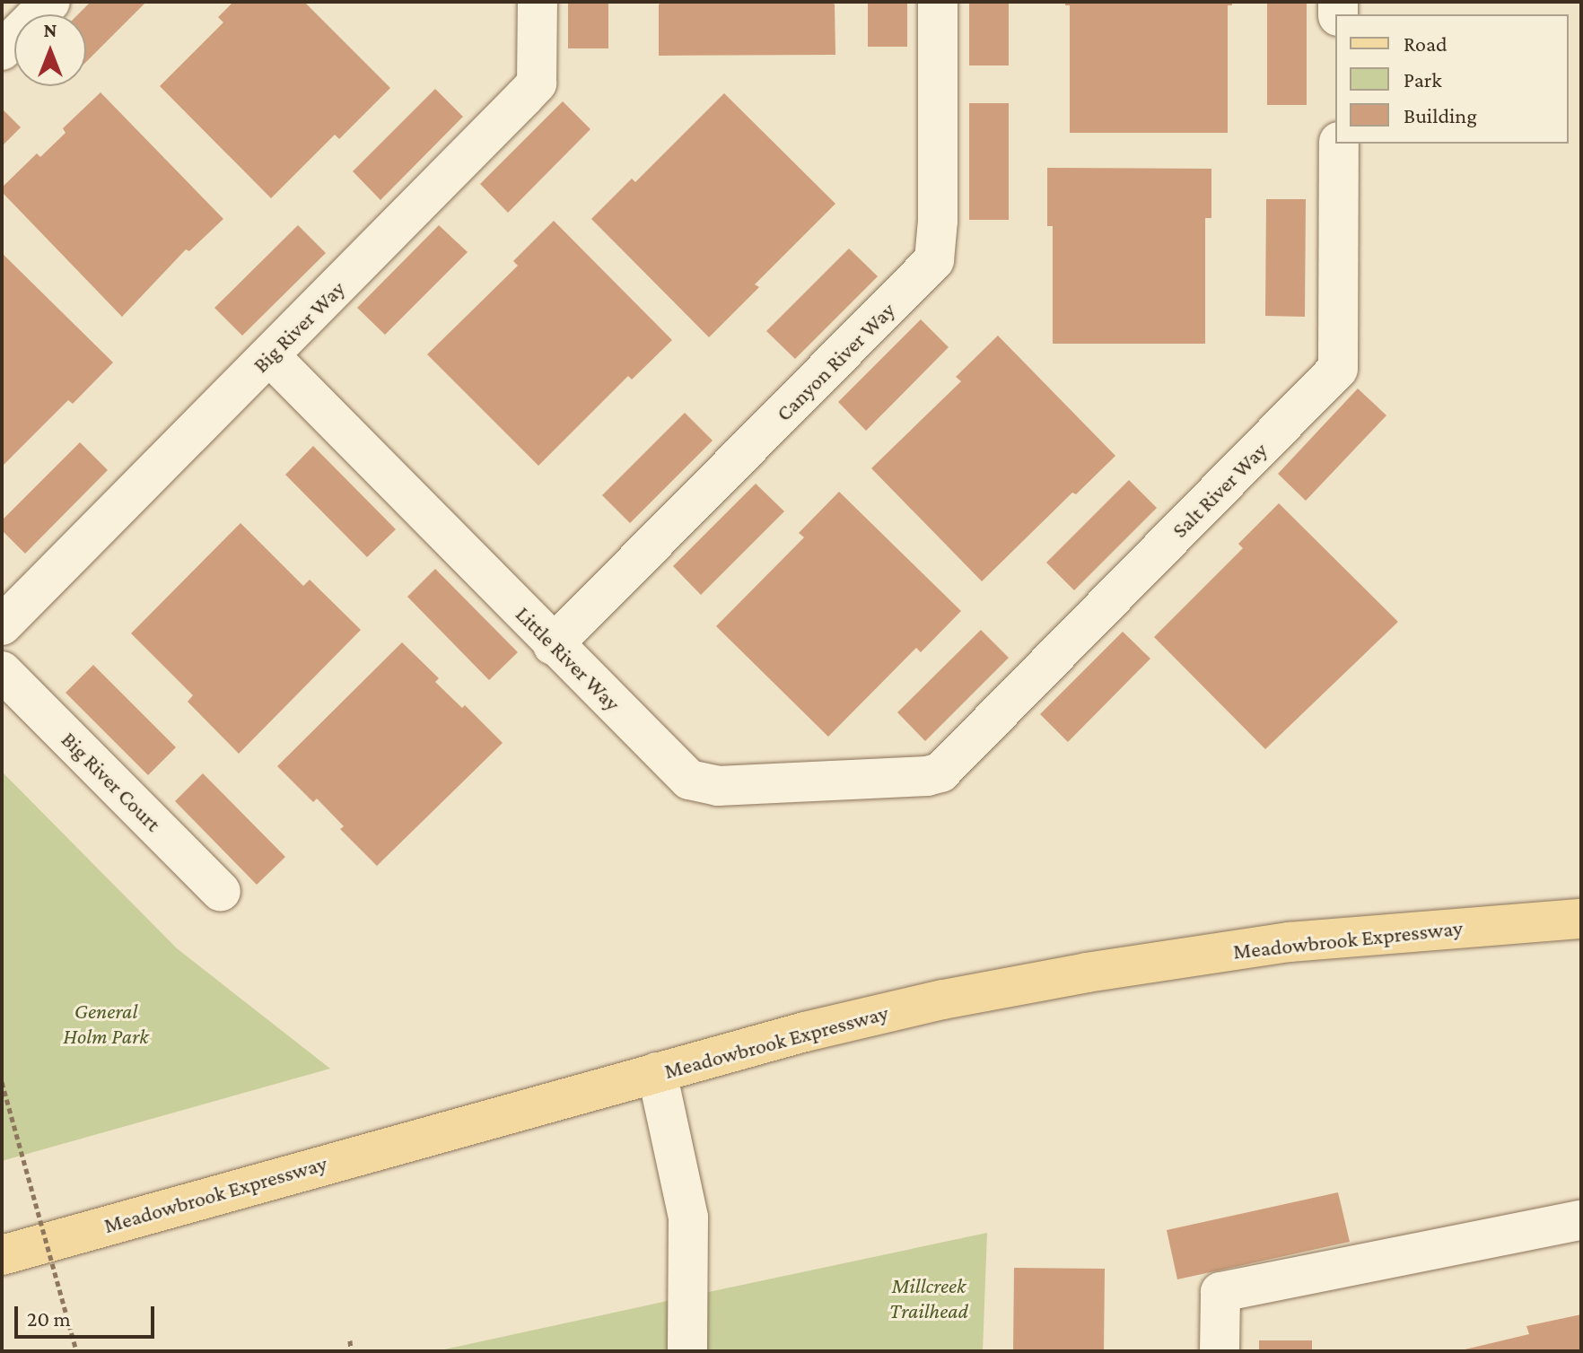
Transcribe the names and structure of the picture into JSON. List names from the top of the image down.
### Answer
{
  "streets": {
    "main road": ["Meadowbrook Expressway"],
    "street": [
      "Big River Way",
      "Canyon River Way",
      "Salt River Way",
      "Little River Way",
      "Big River Court"
    ]
  },
  "crossings": [
    ["Big River Way", "Little River Way"],
    ["Canyon River Way", "Little River Way"],
    ["Salt River Way", "Little River Way"]
  ],
  "parks": ["General Holm Park", "Millcreek Trailhead"],
  "legend": ["Road", "Park", "Building"],
  "scale_bar": "20 m",
  "north": "top"
}
